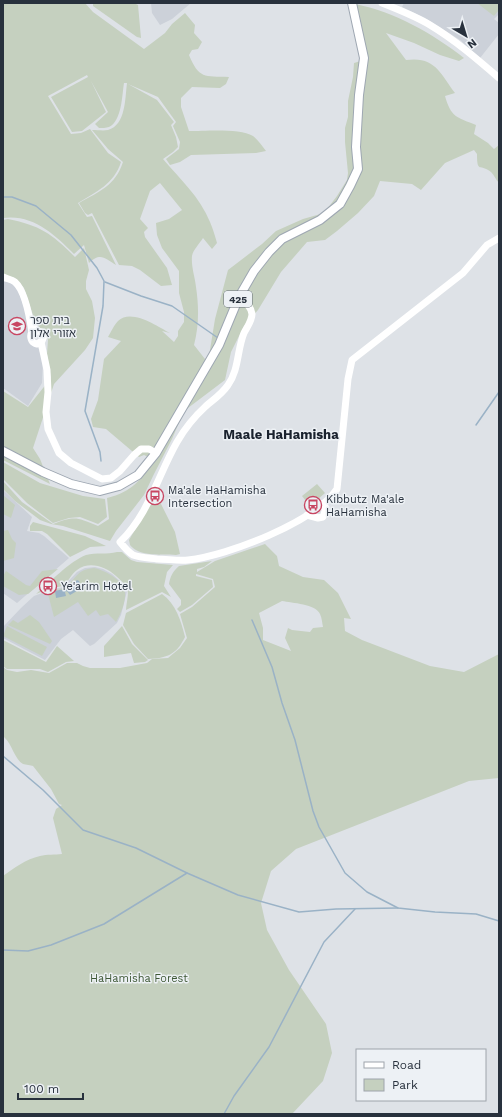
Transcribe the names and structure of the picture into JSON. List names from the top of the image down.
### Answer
{
  "streets": {
    "main road": ["425"]
  },
  "districts": ["Maale HaHamisha"],
  "parks": ["HaHamisha Forest"],
  "places": {
    "school or university": ["בית ספר אזורי אלון"],
    "bus stop": ["Ma'ale HaHamisha Intersection", "Kibbutz Ma'ale HaHamisha", "Ye'arim Hotel"]
  },
  "legend": ["Road", "Park"],
  "scale_bar": "100 m",
  "north": "bottom right"
}
